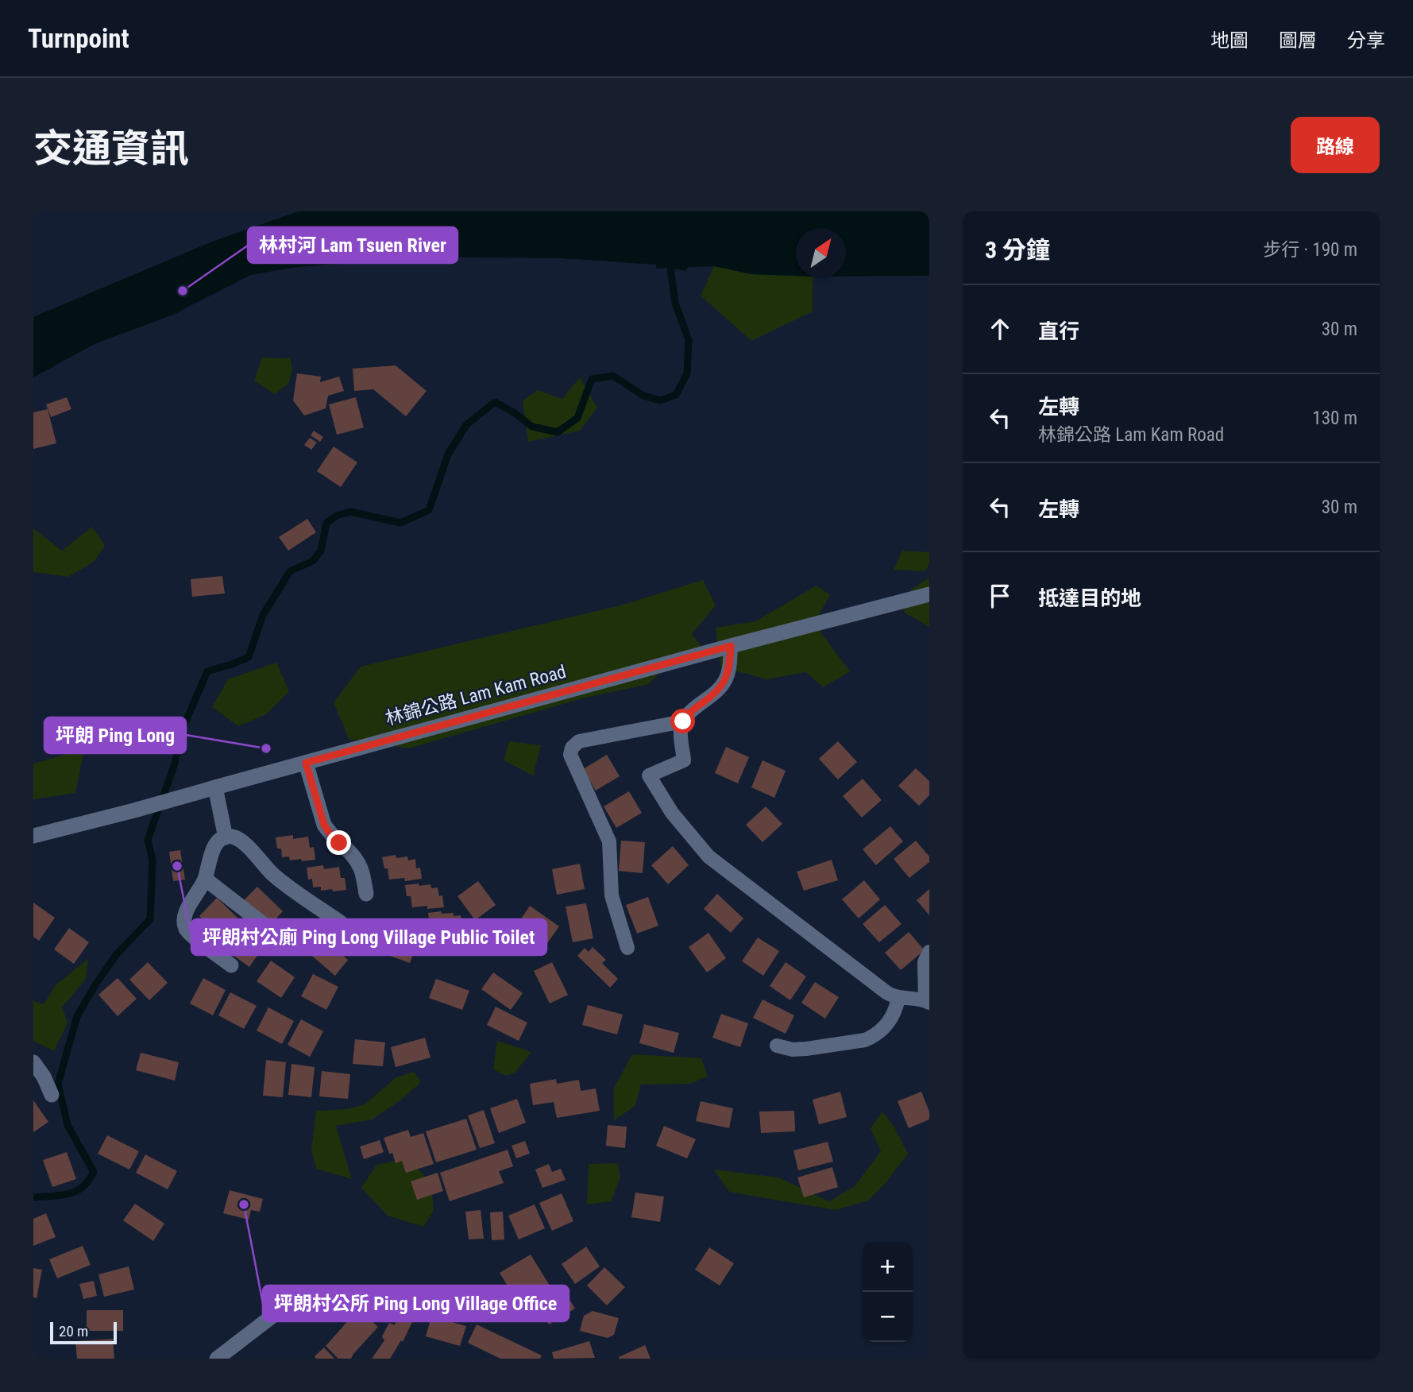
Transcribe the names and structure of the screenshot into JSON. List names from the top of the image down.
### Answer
{
  "streets": {
    "main road": ["林錦公路 Lam Kam Road"]
  },
  "places": [
    "林村河 Lam Tsuen River",
    "坪朗 Ping Long",
    "坪朗村公廁 Ping Long Village Public Toilet",
    "坪朗村公所 Ping Long Village Office"
  ],
  "scale_bar": "20 m",
  "north": "top right",
  "page": {
    "header": "Turnpoint",
    "nav": ["地圖", "圖層", "分享"],
    "title": "交通資訊",
    "buttons": "路線",
    "heading": ["3 分鐘", "步行 · 190 m"],
    "list": [
      ["直行", "30 m"],
      ["左轉", "林錦公路 Lam Kam Road", "130 m"],
      ["左轉", "30 m"],
      "抵達目的地"
    ],
    "map_buttons": ["+", "−"],
    "scale": "20 m"
  }
}
